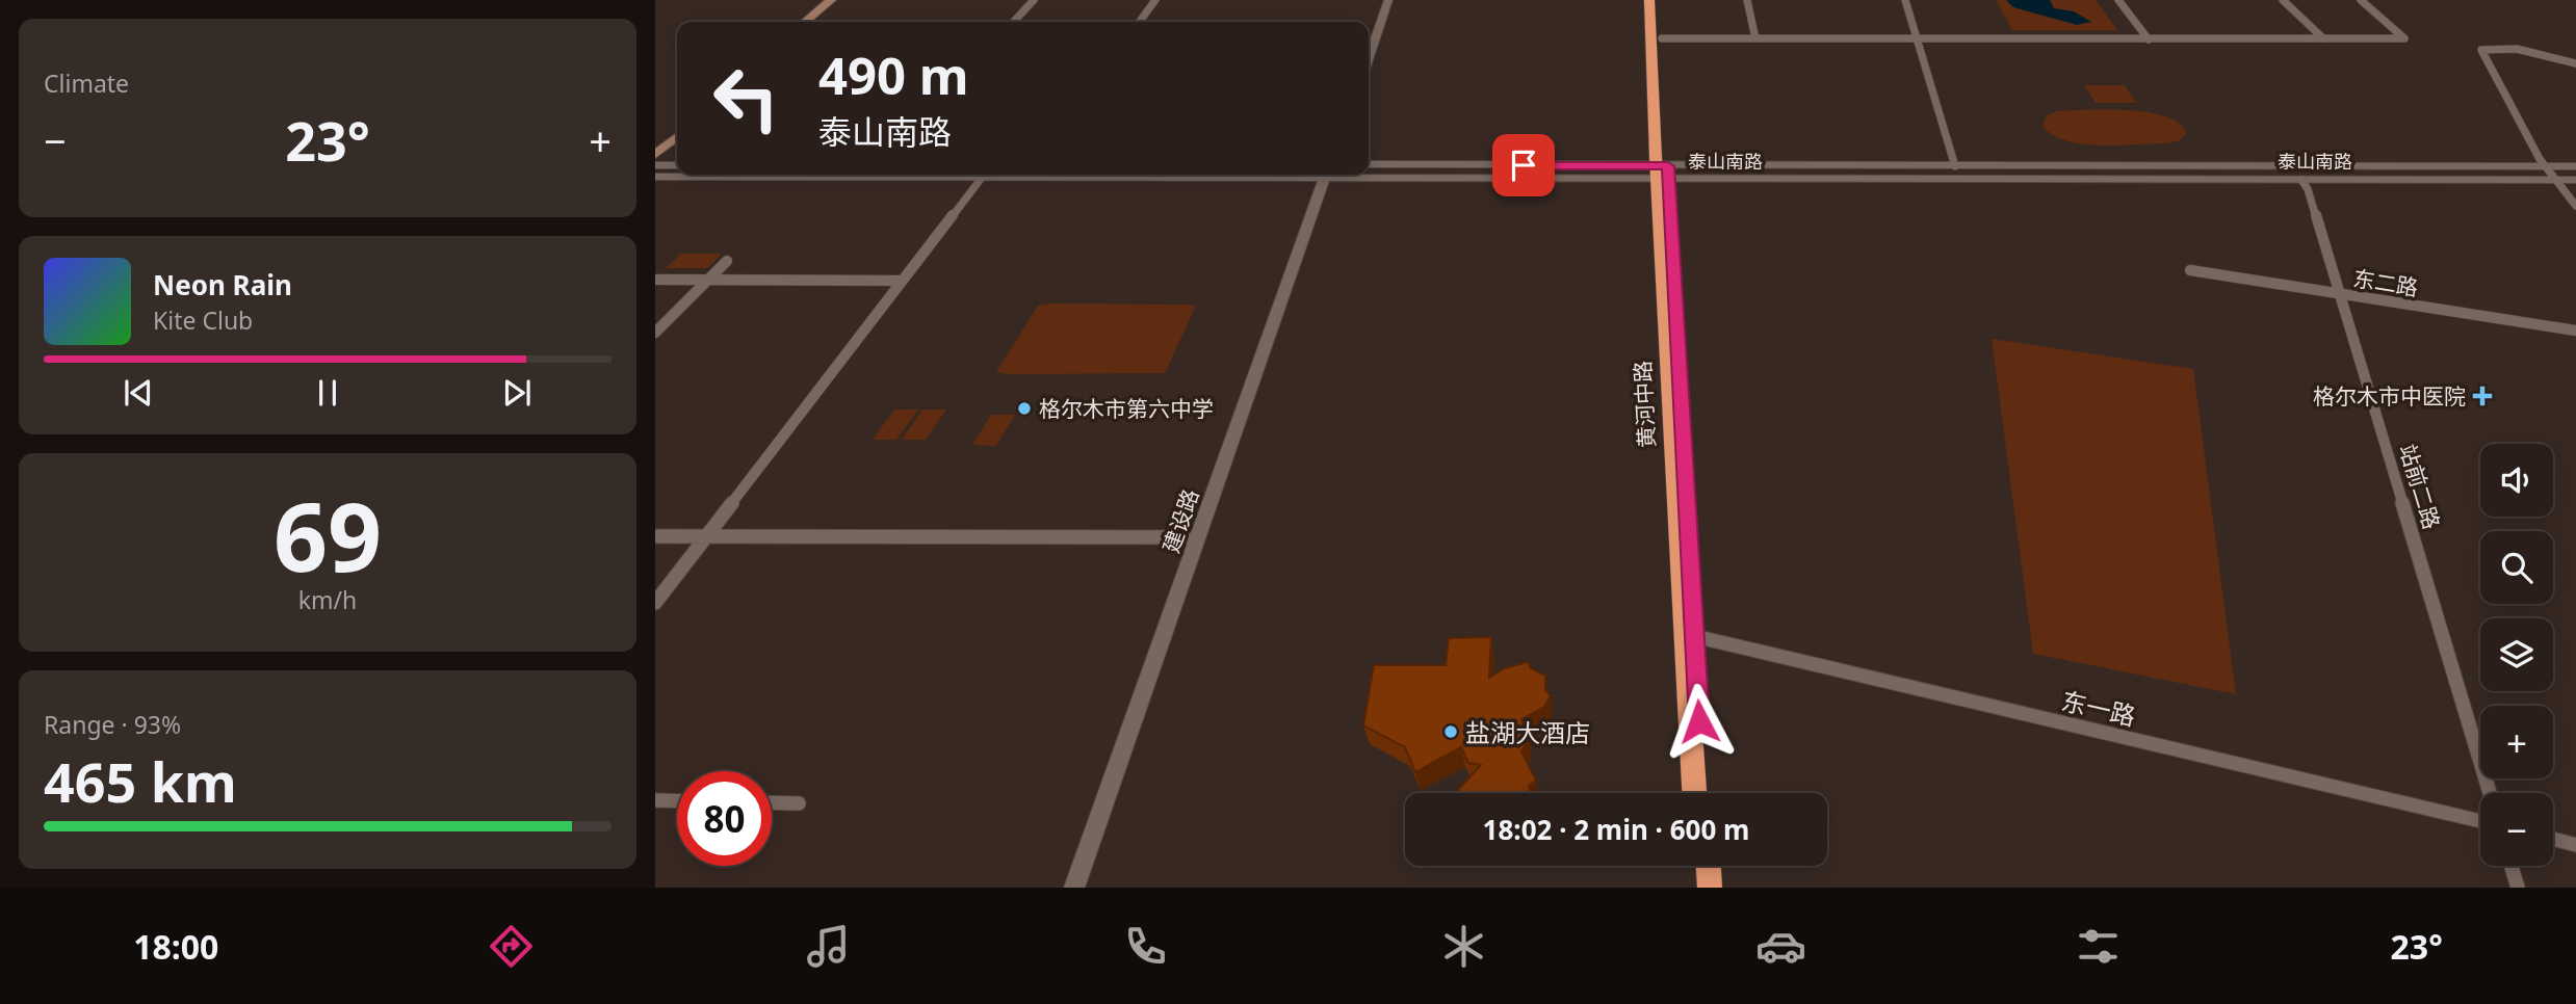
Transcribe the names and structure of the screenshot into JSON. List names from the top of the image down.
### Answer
{
  "streets": {
    "highway": ["黄河中路"],
    "street": [
      "泰山南路",
      "东二路",
      "站前二路",
      "建设路",
      "东一路"
    ]
  },
  "crossings": [
    ["泰山南路", "黄河中路"],
    ["泰山南路", "站前二路"],
    ["东二路", "站前二路"],
    ["黄河中路", "东一路"]
  ],
  "places": {
    "health": ["格尔木市中医院"],
    "other": ["格尔木市第六中学", "盐湖大酒店"]
  },
  "page": {
    "tile": [
      "Climate",
      ["69", "km/h"],
      ["Range · 93%", "465 km"]
    ],
    "turn": ["490 m", "泰山南路"],
    "heat": ["−", "23°", "+"],
    "song": ["Neon Rain", "Kite Club"],
    "map_buttons": ["+", "−"],
    "limit": "80",
    "trip": "18:02 · 2 min · 600 m",
    "tabs": ["18:00", "23°"]
  }
}
